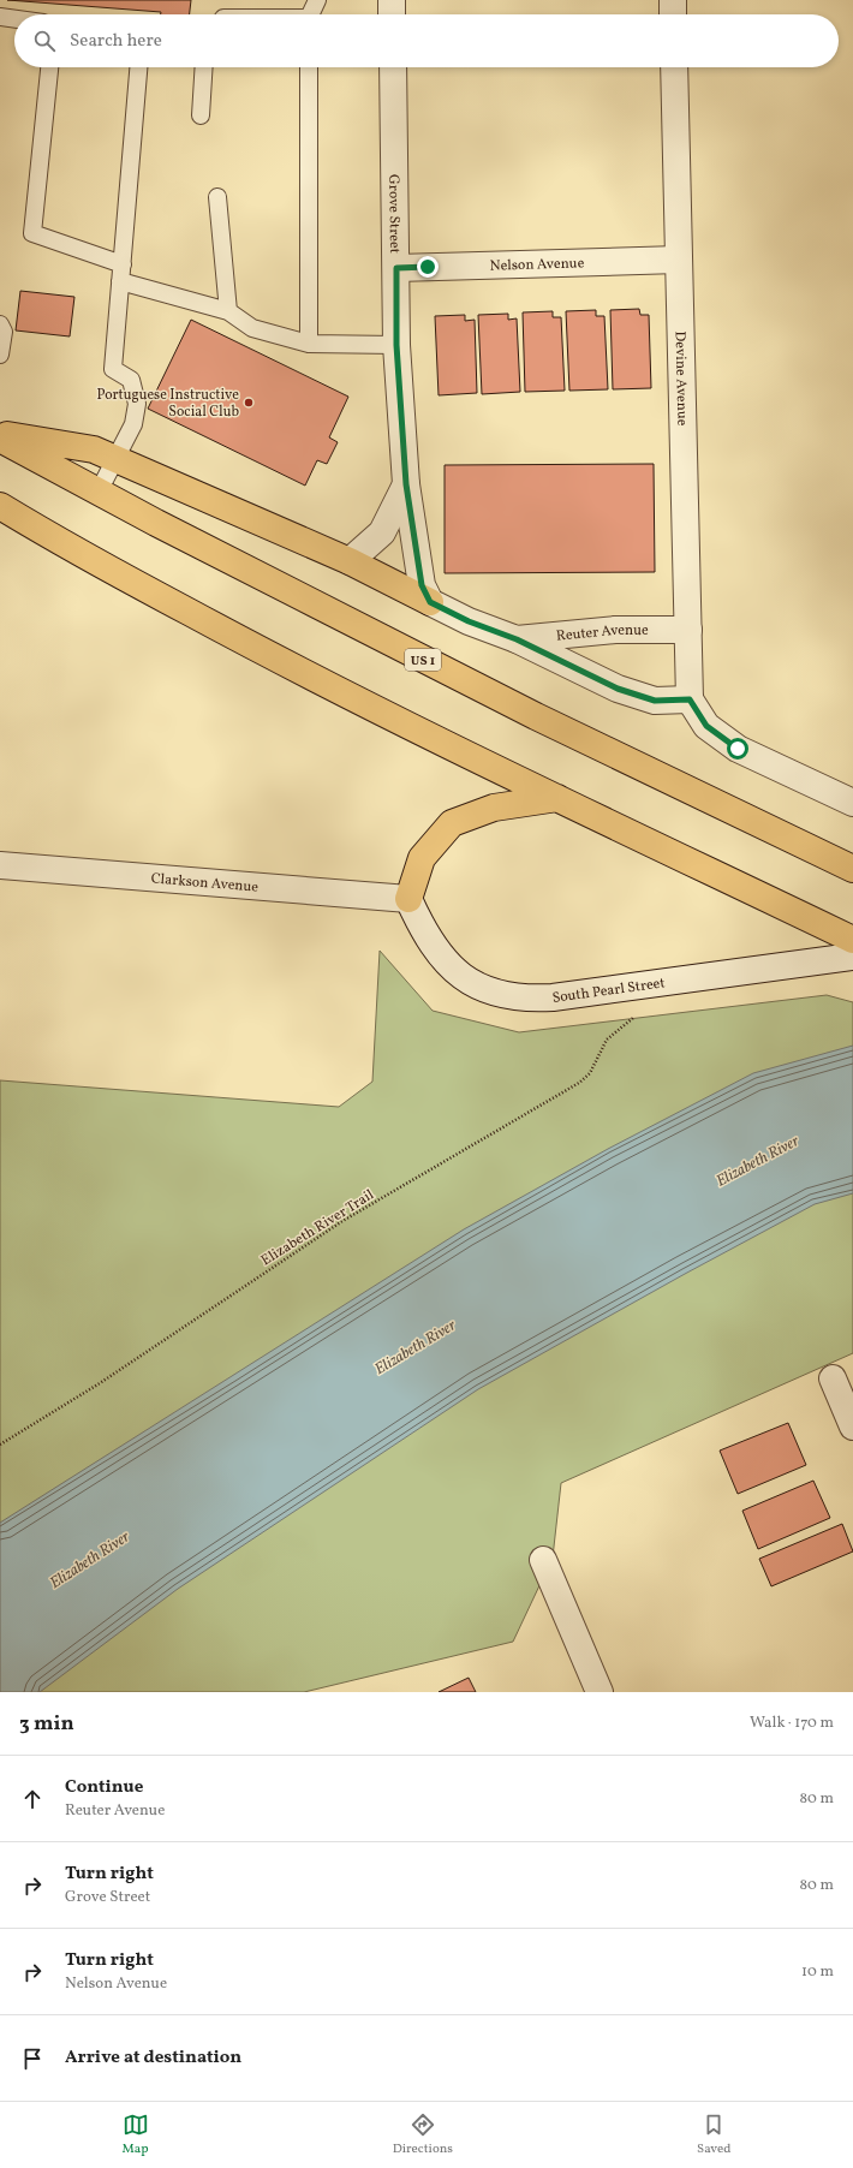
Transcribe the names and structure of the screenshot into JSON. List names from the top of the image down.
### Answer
{
  "streets": {
    "highway": ["US 1"],
    "street": [
      "Grove Street",
      "Nelson Avenue",
      "Devine Avenue",
      "Reuter Avenue",
      "Clarkson Avenue",
      "South Pearl Street"
    ],
    "path": ["Elizabeth River Trail"]
  },
  "crossings": [
    ["Grove Street", "Nelson Avenue"],
    ["Grove Street", "Reuter Avenue"],
    ["Nelson Avenue", "Devine Avenue"],
    ["Devine Avenue", "Reuter Avenue"],
    ["Clarkson Avenue", "South Pearl Street"]
  ],
  "water": ["Elizabeth River"],
  "places": ["Portuguese Instructive Social Club"],
  "page": {
    "search": "Search here",
    "heading": ["3 min", "Walk · 170 m"],
    "list": [
      ["Continue", "Reuter Avenue", "80 m"],
      ["Turn right", "Grove Street", "80 m"],
      ["Turn right", "Nelson Avenue", "10 m"],
      "Arrive at destination"
    ],
    "nav": ["Map", "Directions", "Saved"]
  }
}
